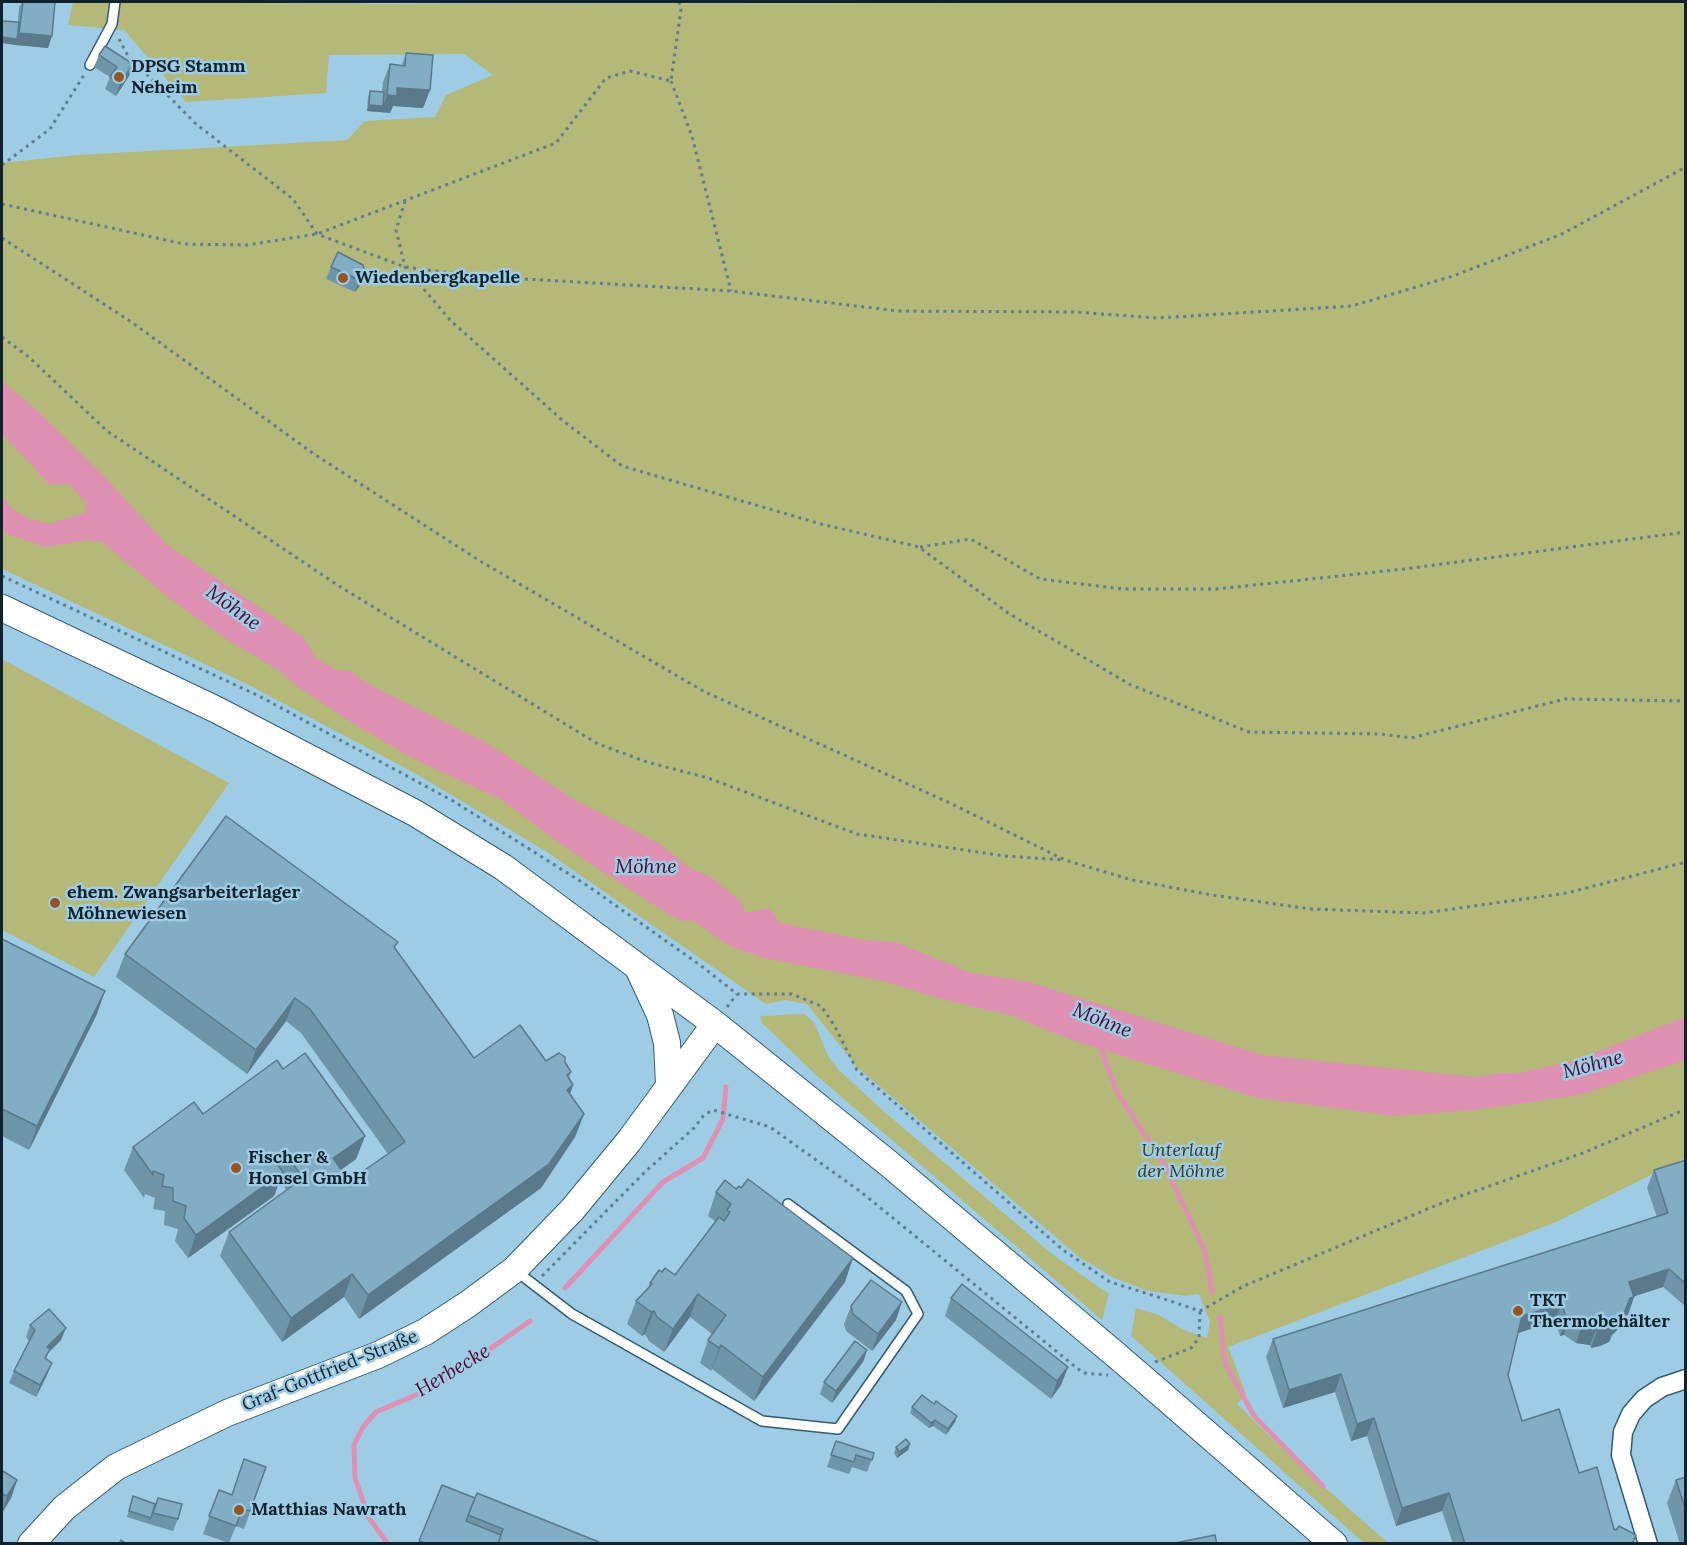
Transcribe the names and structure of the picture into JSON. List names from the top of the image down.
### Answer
{
  "streets": {
    "main road": ["Graf-Gottfried-Straße"]
  },
  "water": ["Möhne", "Herbecke"],
  "parks": ["Unterlauf der Möhne"],
  "places": [
    "DPSG Stamm Neheim",
    "Wiedenbergkapelle",
    "ehem. Zwangsarbeiterlager Möhnewiesen",
    "Fischer & Honsel GmbH",
    "TKT Thermobehälter",
    "Matthias Nawrath"
  ]
}
